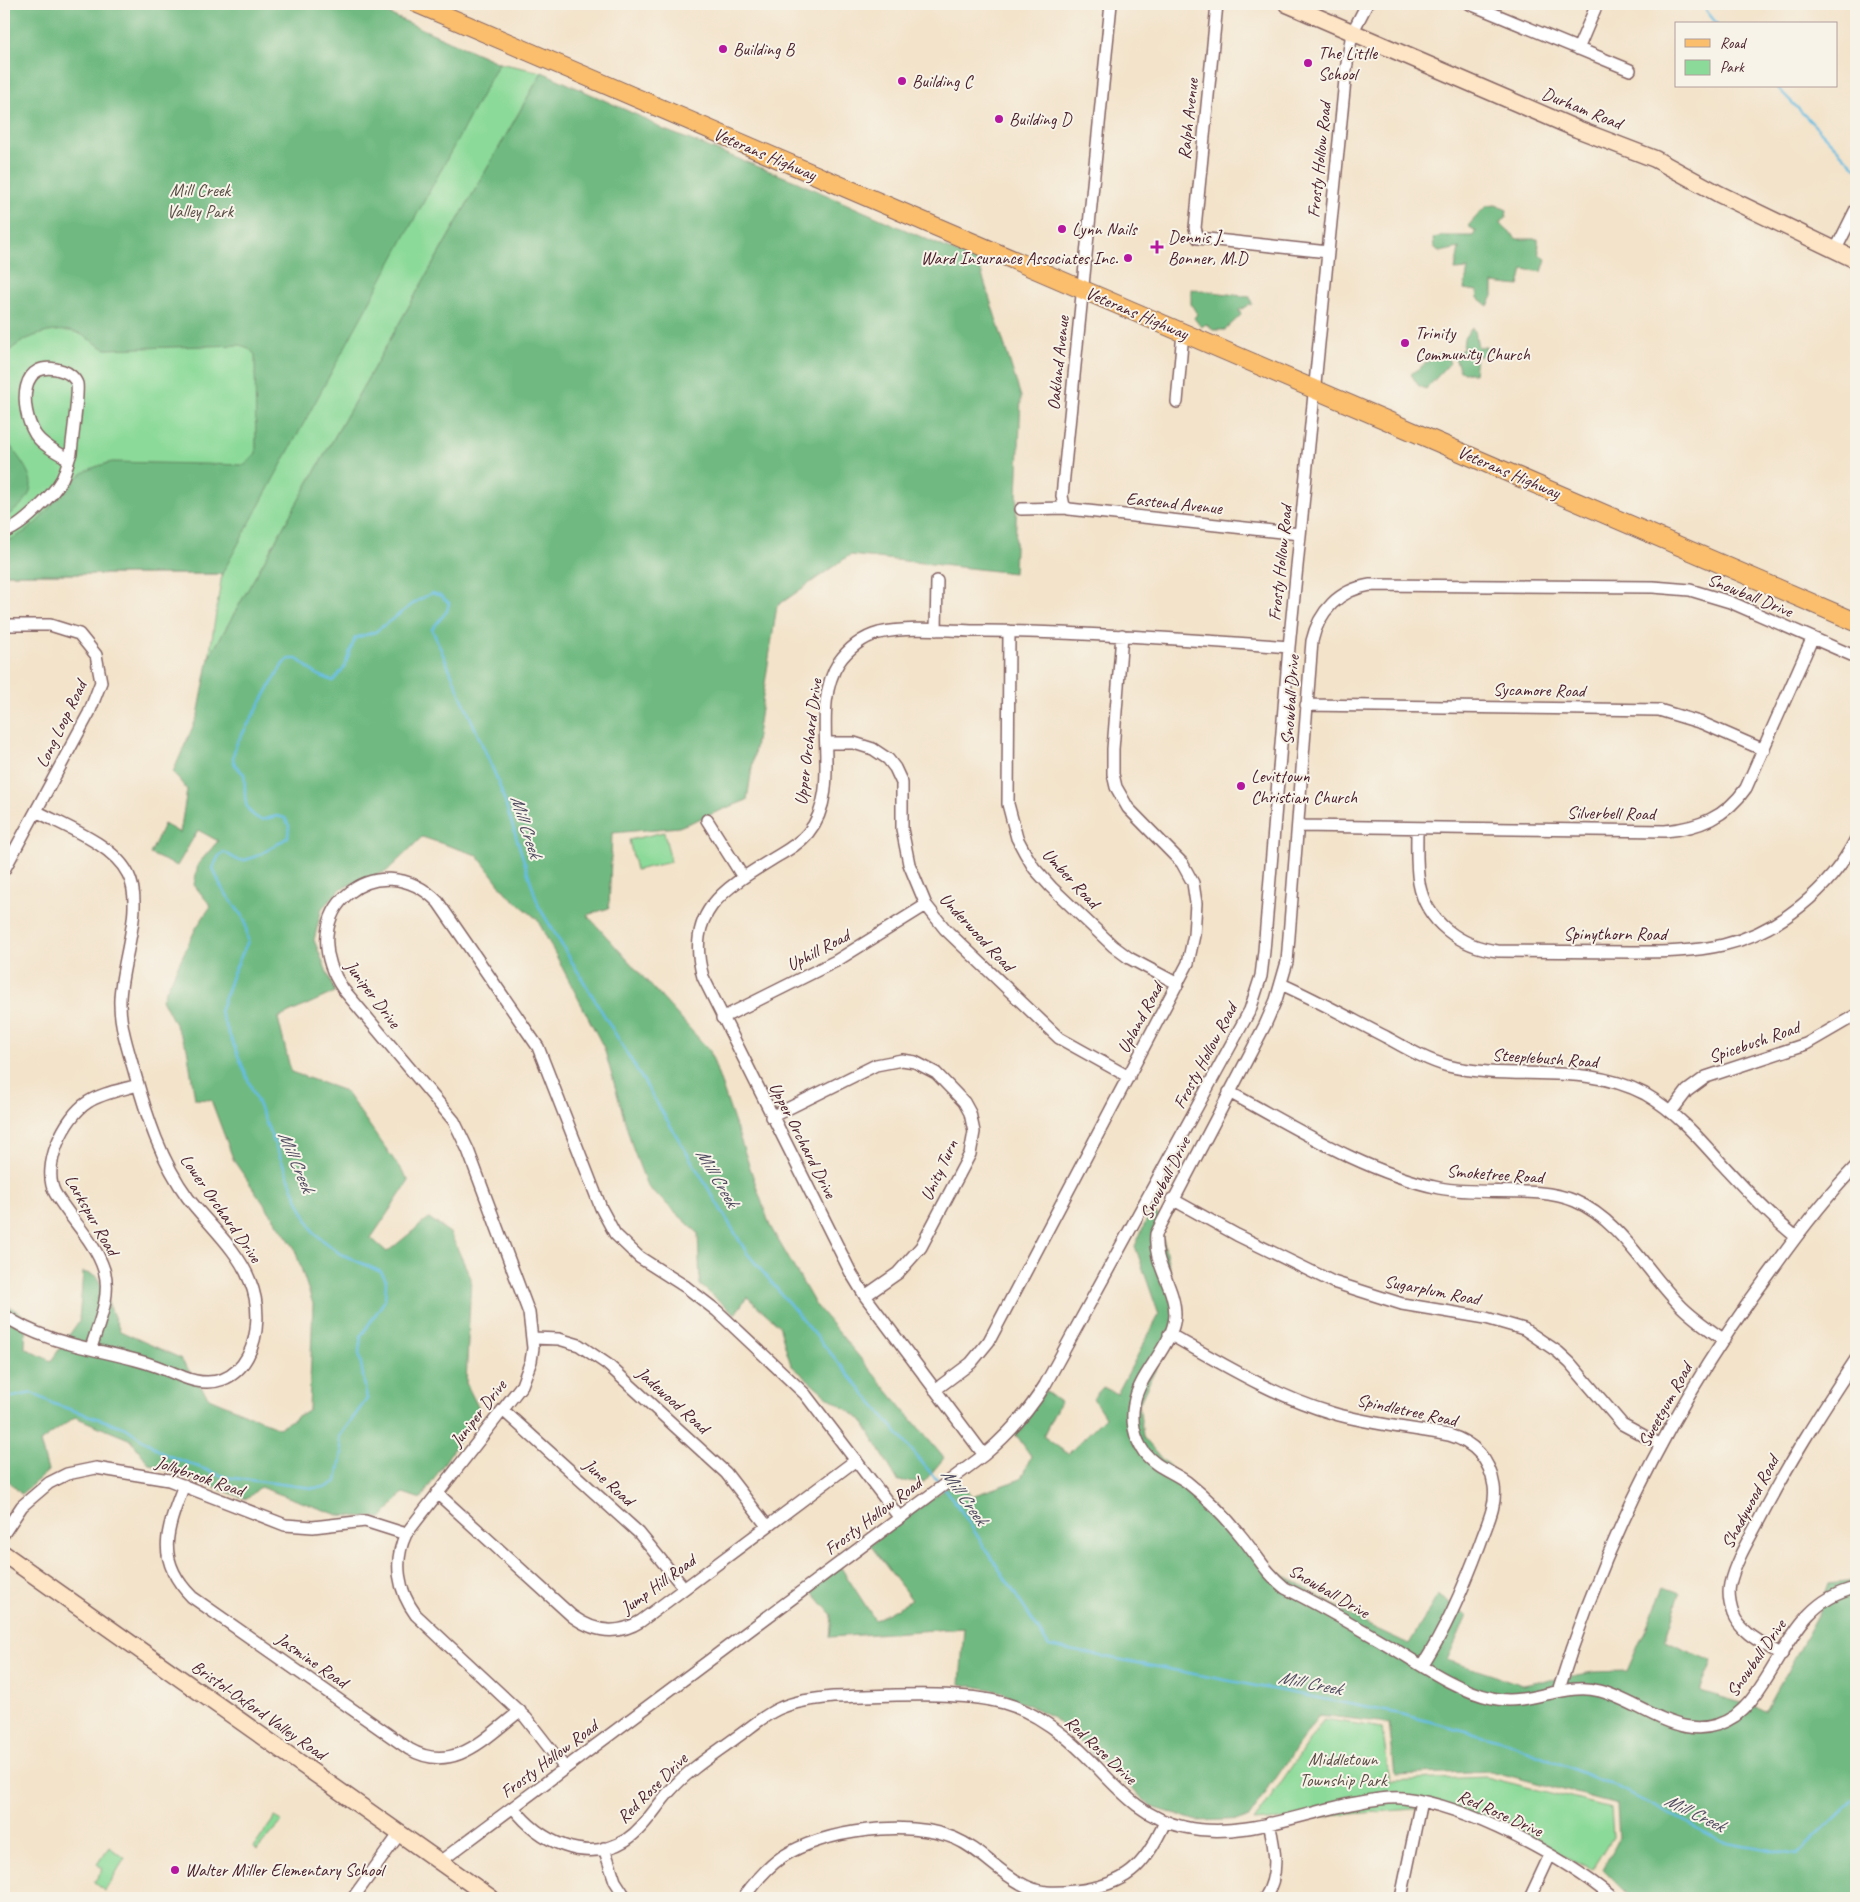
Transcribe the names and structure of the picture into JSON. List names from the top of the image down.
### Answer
{
  "streets": {
    "main road": ["Durham Road", "Veterans Highway", "Bristol-Oxford Valley Road"],
    "street": [
      "Ralph Avenue",
      "Frosty Hollow Road",
      "Oakland Avenue",
      "Eastend Avenue",
      "Snowball Drive",
      "Sycamore Road",
      "Long Loop Road",
      "Upper Orchard Drive",
      "Silverbell Road",
      "Umber Road",
      "Underwood Road",
      "Spinythorn Road",
      "Uphill Road",
      "Juniper Drive",
      "Upland Road",
      "Spicebush Road",
      "Steeplebush Road",
      "Unity Turn",
      "Smoketree Road",
      "Lower Orchard Drive",
      "Larkspur Road",
      "Sugarplum Road",
      "Jadewood Road",
      "Sweetgum Road",
      "Spindletree Road",
      "Jollybrook Road",
      "June Road",
      "Shadywood Road",
      "Jump Hill Road",
      "Jasmine Road",
      "Red Rose Drive"
    ]
  },
  "crossings": [
    ["Durham Road", "Frosty Hollow Road"],
    ["Ralph Avenue", "Frosty Hollow Road"],
    ["Veterans Highway", "Frosty Hollow Road"],
    ["Veterans Highway", "Oakland Avenue"],
    ["Frosty Hollow Road", "Eastend Avenue"],
    ["Frosty Hollow Road", "Upper Orchard Drive"],
    ["Frosty Hollow Road", "Juniper Drive"],
    ["Frosty Hollow Road", "Bristol-Oxford Valley Road"],
    ["Frosty Hollow Road", "Red Rose Drive"],
    ["Oakland Avenue", "Eastend Avenue"],
    ["Snowball Drive", "Sycamore Road"],
    ["Snowball Drive", "Silverbell Road"],
    ["Snowball Drive", "Steeplebush Road"],
    ["Snowball Drive", "Smoketree Road"],
    ["Snowball Drive", "Sugarplum Road"],
    ["Snowball Drive", "Sweetgum Road"],
    ["Snowball Drive", "Spindletree Road"],
    ["Snowball Drive", "Shadywood Road"],
    ["Sycamore Road", "Silverbell Road"],
    ["Long Loop Road", "Lower Orchard Drive"],
    ["Upper Orchard Drive", "Umber Road"],
    ["Upper Orchard Drive", "Underwood Road"],
    ["Upper Orchard Drive", "Uphill Road"],
    ["Upper Orchard Drive", "Upland Road"],
    ["Upper Orchard Drive", "Unity Turn"],
    ["Silverbell Road", "Spinythorn Road"],
    ["Umber Road", "Upland Road"],
    ["Underwood Road", "Uphill Road"],
    ["Underwood Road", "Upland Road"],
    ["Juniper Drive", "Jadewood Road"],
    ["Juniper Drive", "Jollybrook Road"],
    ["Juniper Drive", "June Road"],
    ["Juniper Drive", "Jump Hill Road"],
    ["Juniper Drive", "Jasmine Road"],
    ["Spicebush Road", "Steeplebush Road"],
    ["Steeplebush Road", "Sweetgum Road"],
    ["Smoketree Road", "Sweetgum Road"],
    ["Lower Orchard Drive", "Larkspur Road"],
    ["Sugarplum Road", "Sweetgum Road"],
    ["Jadewood Road", "Jump Hill Road"],
    ["Jollybrook Road", "Jasmine Road"],
    ["June Road", "Jump Hill Road"]
  ],
  "water": ["Mill Creek"],
  "parks": ["Mill Creek Valley Park", "Middletown Township Park"],
  "places": {
    "other": [
      "Building B",
      "The Little School",
      "Building C",
      "Building D",
      "Lynn Nails",
      "Ward Insurance Associates Inc.",
      "Trinity Community Church",
      "Levittown Christian Church",
      "Walter Miller Elementary School"
    ],
    "health": ["Dennis J. Bonner, M.D"]
  },
  "legend": ["Road", "Park"]
}
